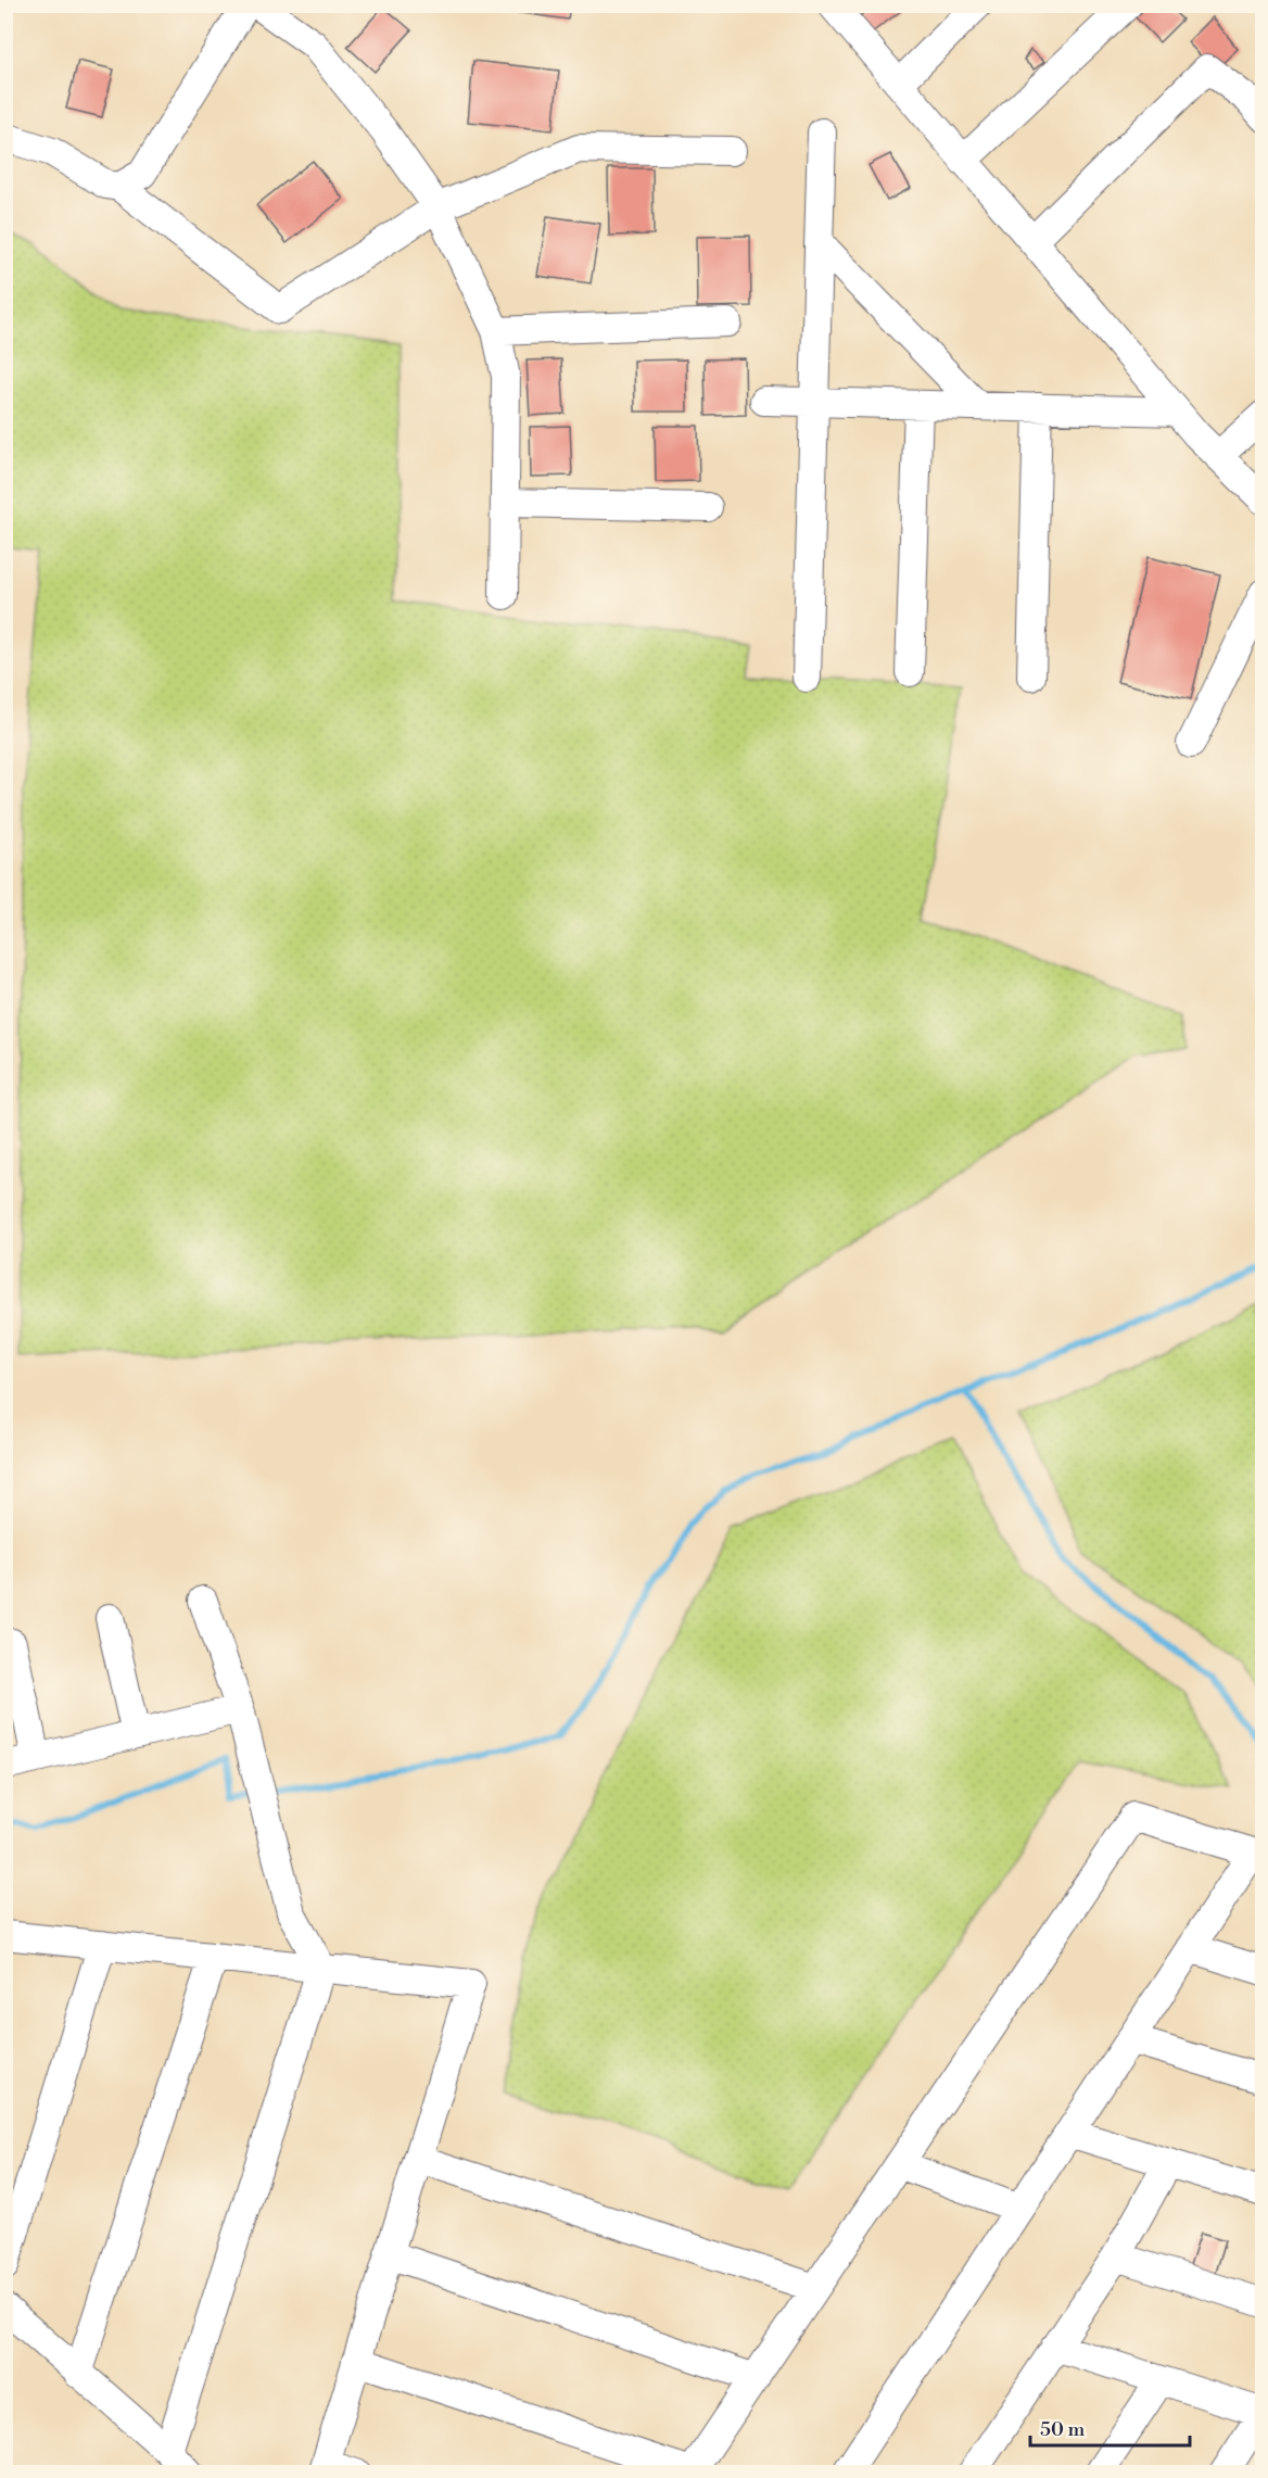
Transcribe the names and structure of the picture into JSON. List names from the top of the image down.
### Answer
{
  "scale_bar": "50 m"
}
